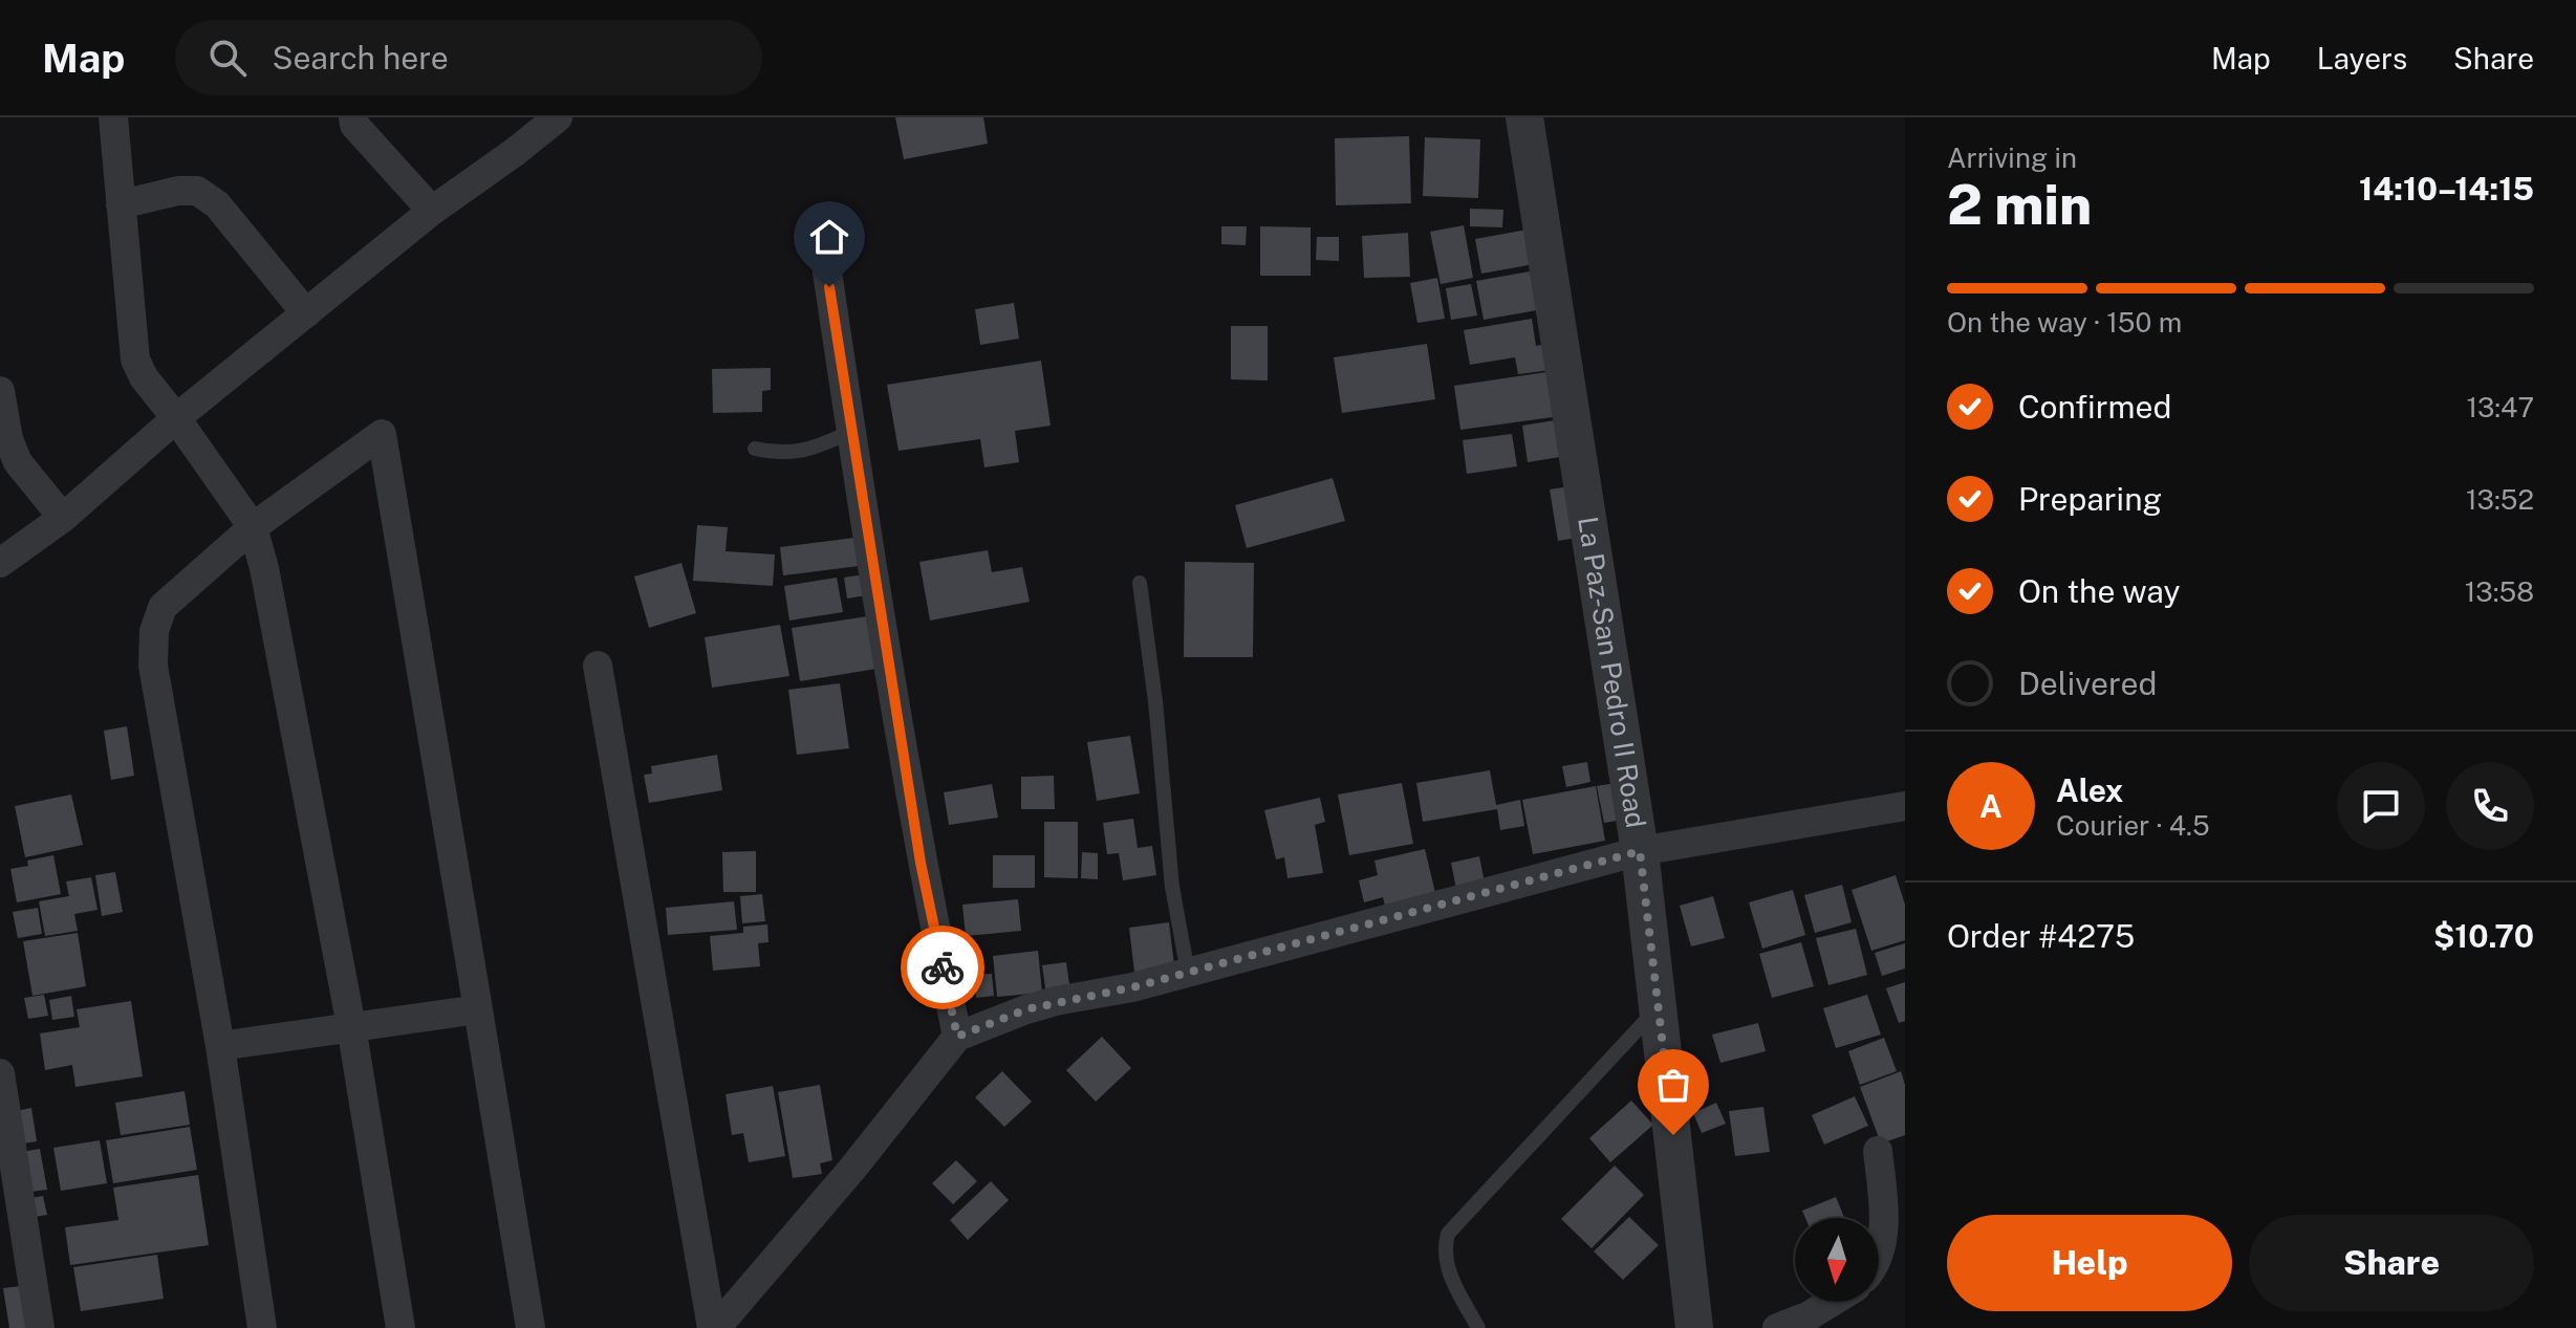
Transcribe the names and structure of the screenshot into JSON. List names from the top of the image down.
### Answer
{
  "streets": {
    "street": ["La Paz-San Pedro II Road"]
  },
  "north": "bottom",
  "page": {
    "header": "Map",
    "search": "Search here",
    "nav": ["Map", "Layers", "Share"],
    "heading": ["2 min", "Arriving in", "14:10–14:15"],
    "panel": [
      "Alex",
      "Courier · 4.5",
      "Order #4275",
      "$10.70"
    ],
    "bar": "On the way · 150 m",
    "list": [
      ["Confirmed", "13:47"],
      ["Preparing", "13:52"],
      ["On the way", "13:58"],
      "Delivered"
    ],
    "round": "A",
    "buttons": ["Help", "Share"]
  }
}
